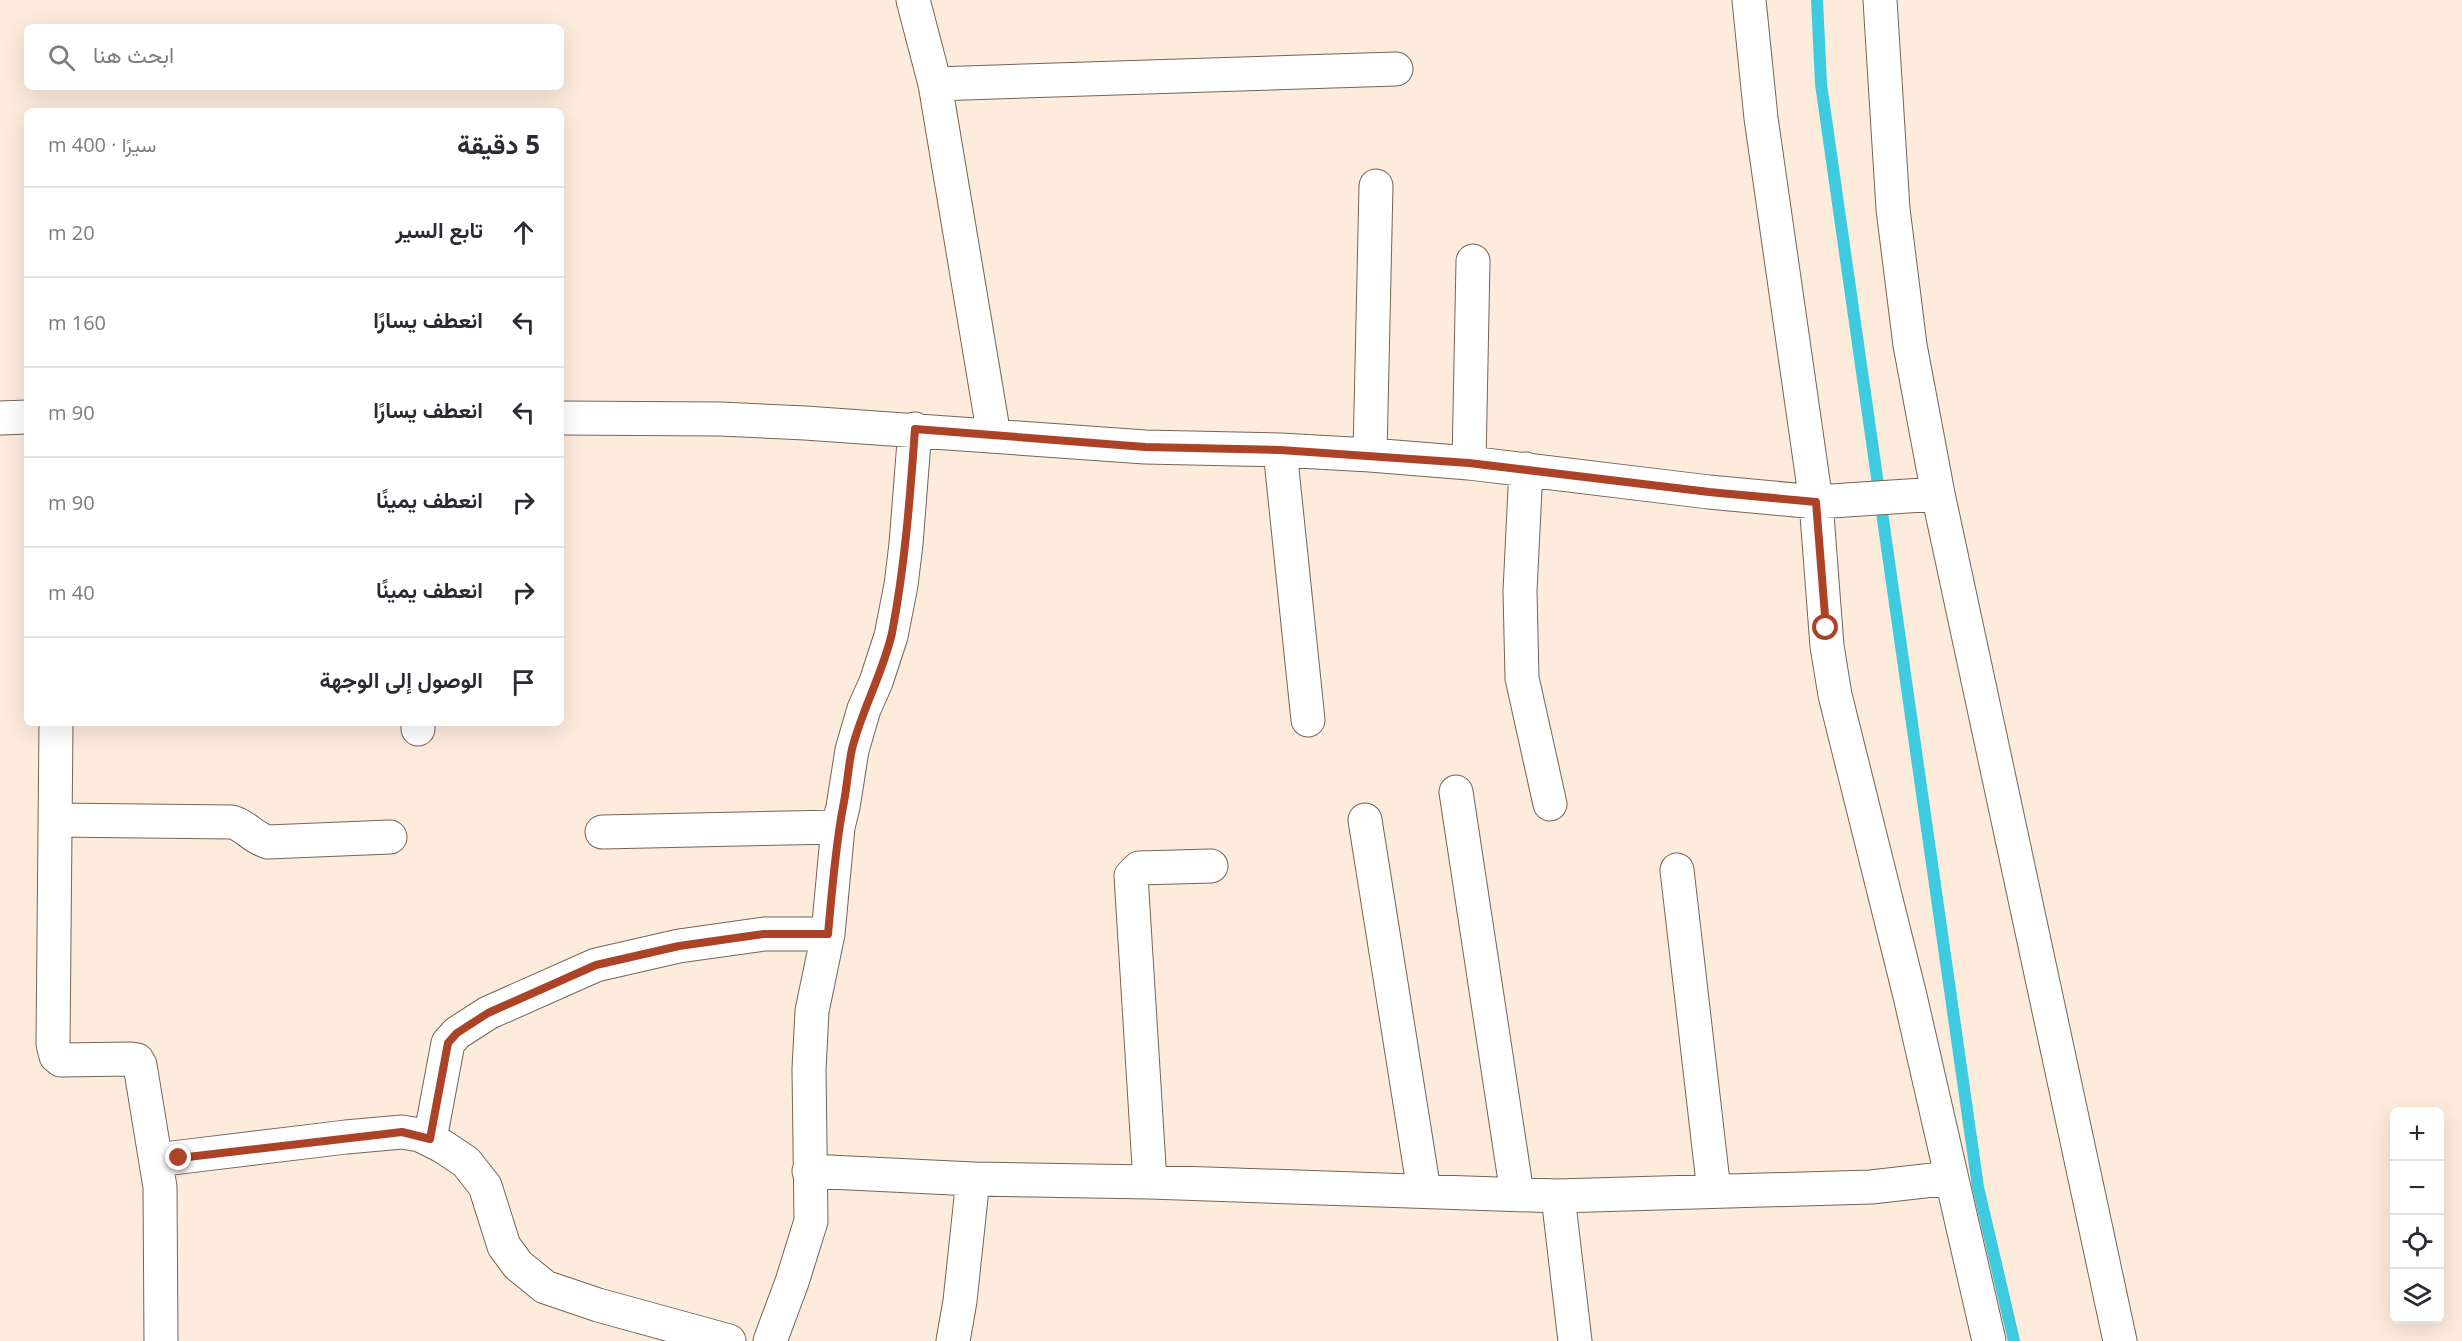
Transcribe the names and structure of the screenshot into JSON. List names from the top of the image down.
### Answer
{
  "page": {
    "search": "ابحث هنا",
    "heading": ["5 دقيقة", "سيرًا · 400 m"],
    "list": [
      ["تابع السير", "20 m"],
      ["انعطف يسارًا", "160 m"],
      ["انعطف يسارًا", "90 m"],
      ["انعطف يمينًا", "90 m"],
      ["انعطف يمينًا", "40 m"],
      "الوصول إلى الوجهة"
    ],
    "map_buttons": ["+", "−"]
  }
}
